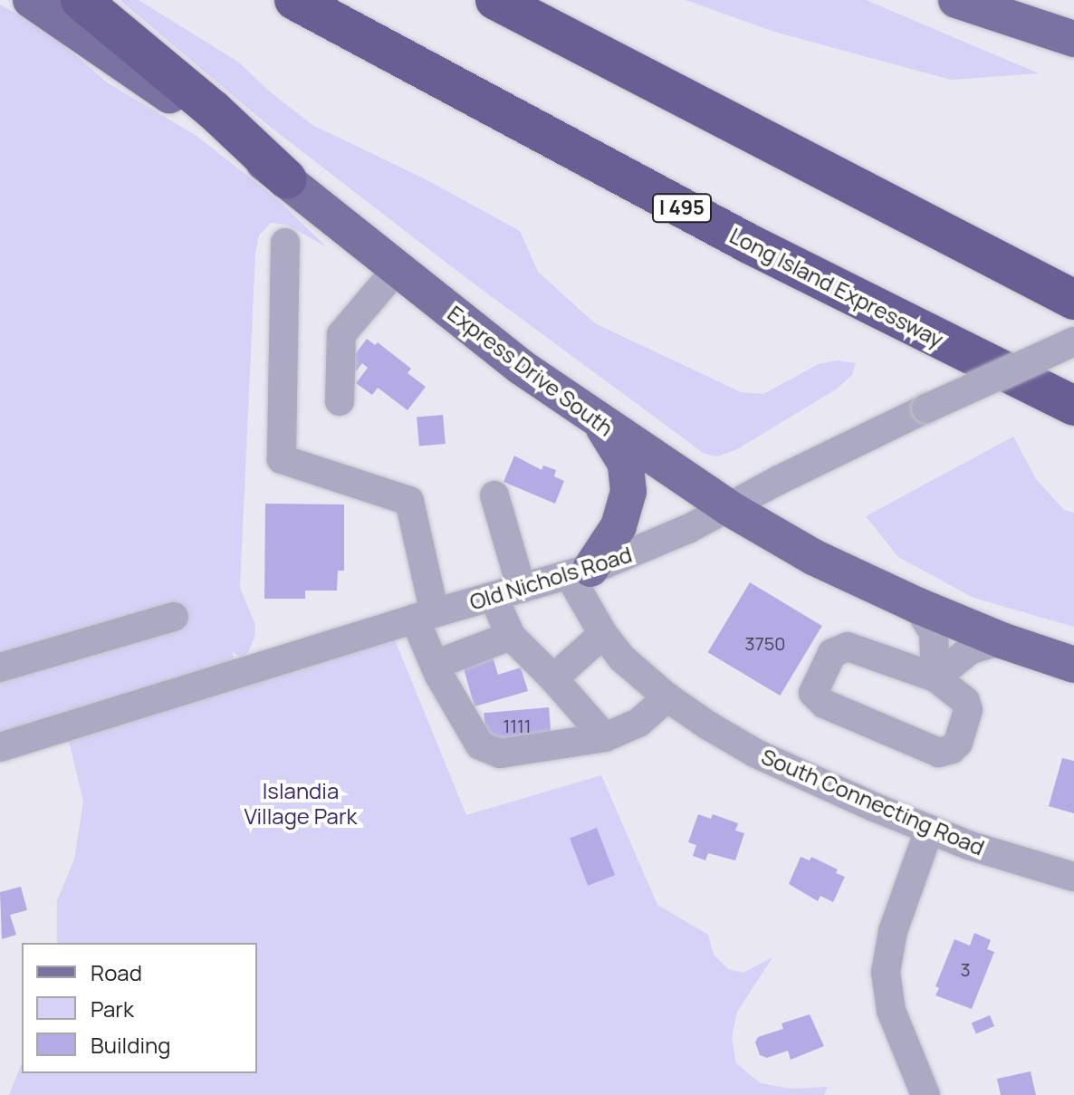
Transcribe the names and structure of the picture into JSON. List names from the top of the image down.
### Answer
{
  "streets": {
    "highway": ["I 495", "Long Island Expressway"],
    "main road": ["Express Drive South"],
    "street": ["Old Nichols Road", "South Connecting Road"]
  },
  "crossings": [
    ["Express Drive South", "Old Nichols Road"],
    ["Old Nichols Road", "South Connecting Road"]
  ],
  "parks": ["Islandia Village Park"],
  "house_numbers": ["3750", "1111", "3"],
  "legend": ["Road", "Park", "Building"]
}
